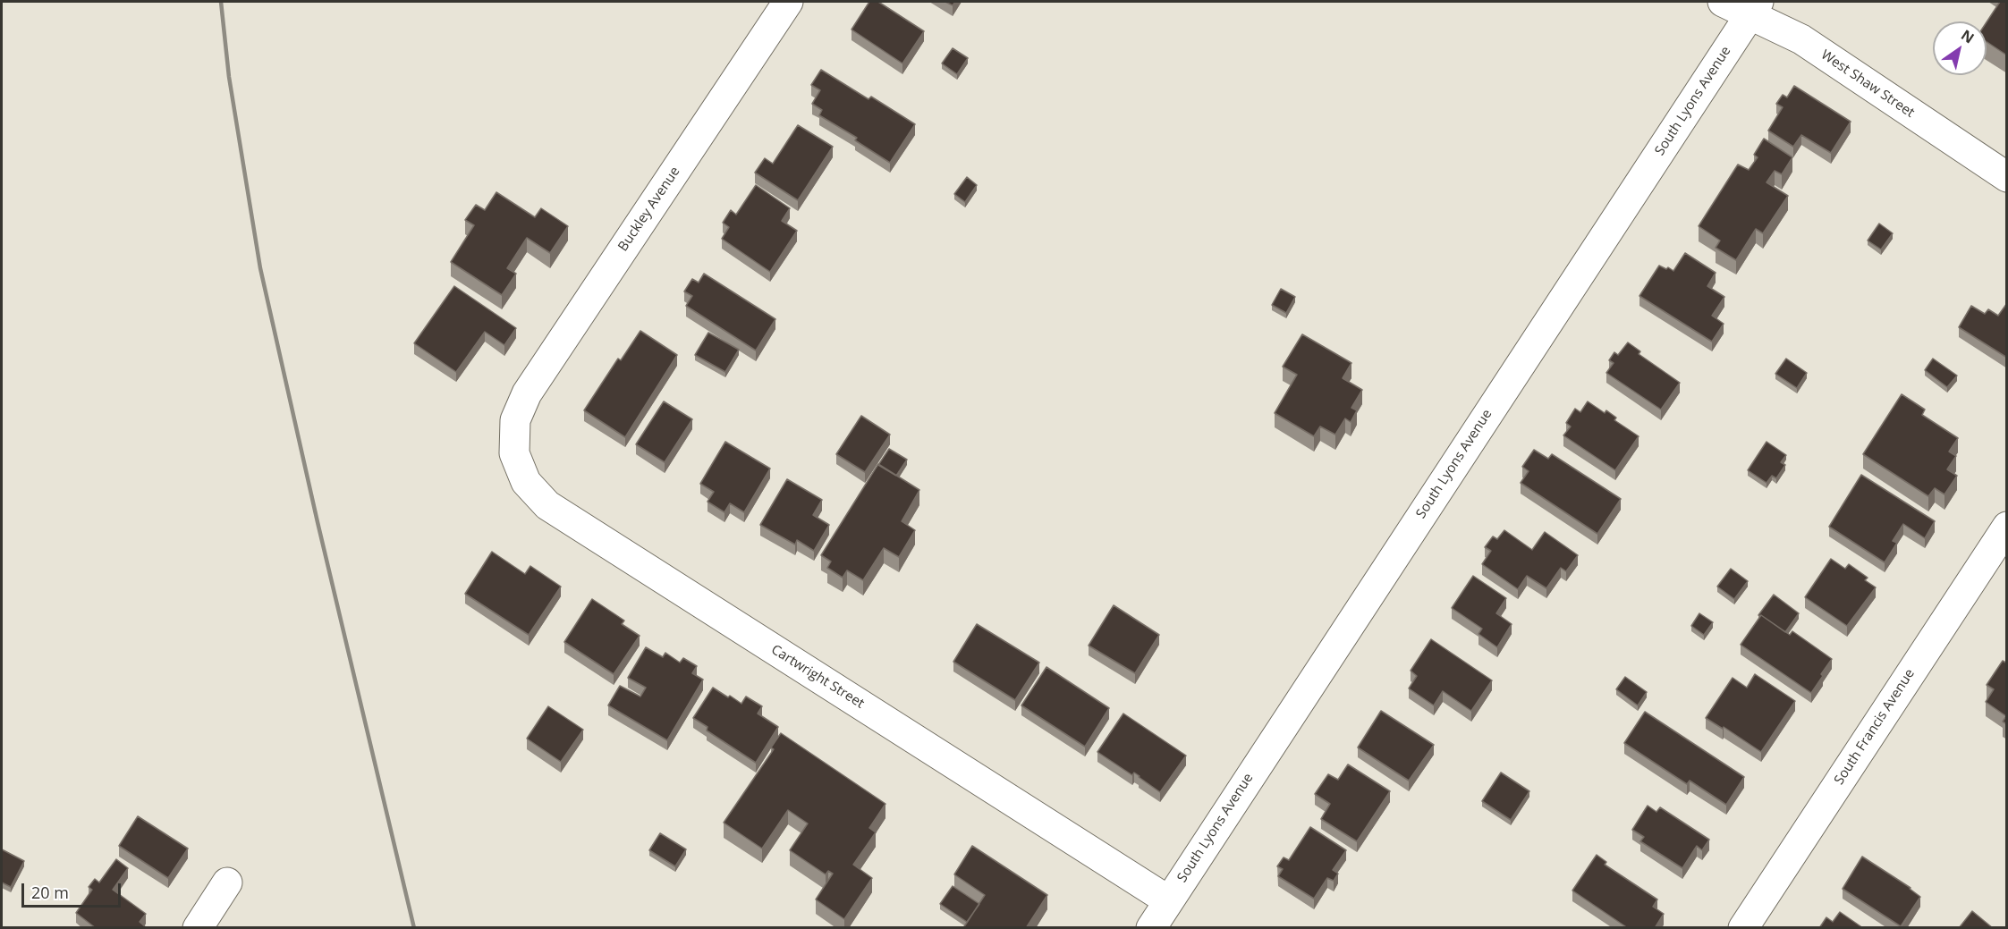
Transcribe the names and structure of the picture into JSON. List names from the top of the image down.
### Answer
{
  "streets": {
    "street": [
      "West Shaw Street",
      "South Lyons Avenue",
      "Buckley Avenue",
      "Cartwright Street",
      "South Francis Avenue"
    ]
  },
  "crossings": [
    ["West Shaw Street", "South Lyons Avenue"],
    ["South Lyons Avenue", "Cartwright Street"],
    ["Buckley Avenue", "Cartwright Street"]
  ],
  "scale_bar": "20 m",
  "north": "top right"
}
